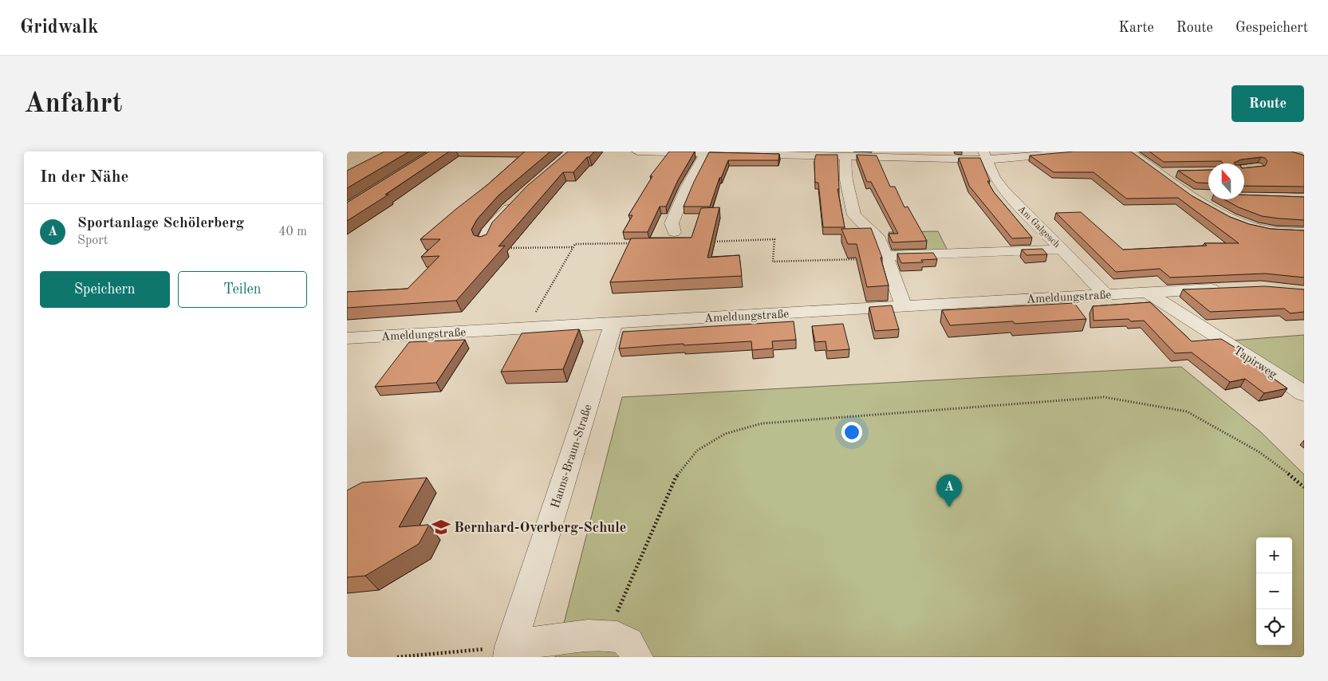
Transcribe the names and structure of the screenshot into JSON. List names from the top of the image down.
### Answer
{
  "streets": {
    "street": [
      "Am Galgesch",
      "Ameldungstraße",
      "Tapirweg",
      "Hanns-Braun-Straße"
    ]
  },
  "crossings": [
    ["Am Galgesch", "Ameldungstraße"],
    ["Ameldungstraße", "Tapirweg"],
    ["Ameldungstraße", "Hanns-Braun-Straße"]
  ],
  "places": {
    "school or university": ["Bernhard-Overberg-Schule"]
  },
  "north": "top",
  "page": {
    "header": "Gridwalk",
    "nav": ["Karte", "Route", "Gespeichert"],
    "buttons": [
      "Route",
      ["Speichern", "Teilen"]
    ],
    "title": "Anfahrt",
    "heading": "In der Nähe",
    "list": [
      {
        "mark": "A",
        "name": "Sportanlage Schölerberg",
        "note": "Sport",
        "value": "40 m"
      }
    ],
    "pins": "A",
    "map_buttons": ["+", "−"]
  }
}
